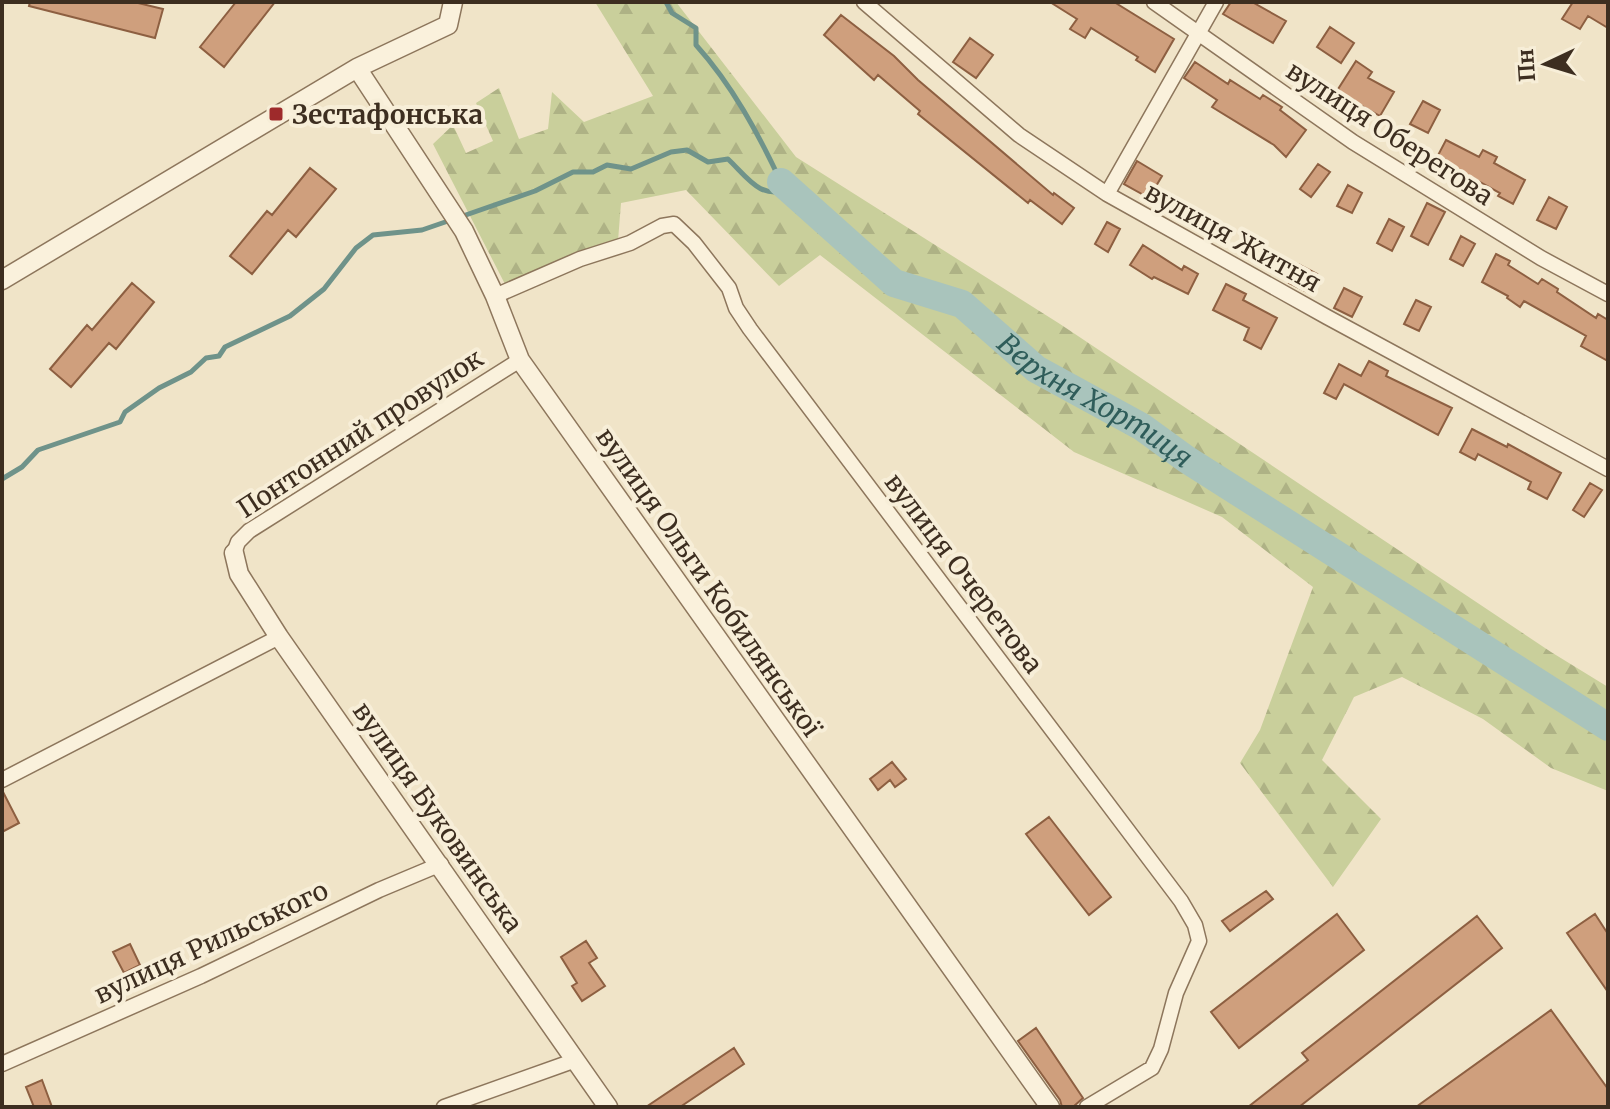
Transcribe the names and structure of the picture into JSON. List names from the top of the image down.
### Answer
{
  "streets": {
    "street": [
      "вулиця Оберегова",
      "вулиця Житня",
      "Понтонний провулок",
      "вулиця Очеретова",
      "вулиця Ольги Кобилянської",
      "вулиця Буковинська",
      "вулиця Рильського"
    ]
  },
  "crossings": [
    ["Понтонний провулок", "вулиця Ольги Кобилянської"],
    ["Понтонний провулок", "вулиця Буковинська"],
    ["вулиця Очеретова", "вулиця Ольги Кобилянської"],
    ["вулиця Буковинська", "вулиця Рильського"]
  ],
  "water": ["Верхня Хортиця"],
  "places": {
    "transit": ["Зестафонська"]
  },
  "north": "left"
}
